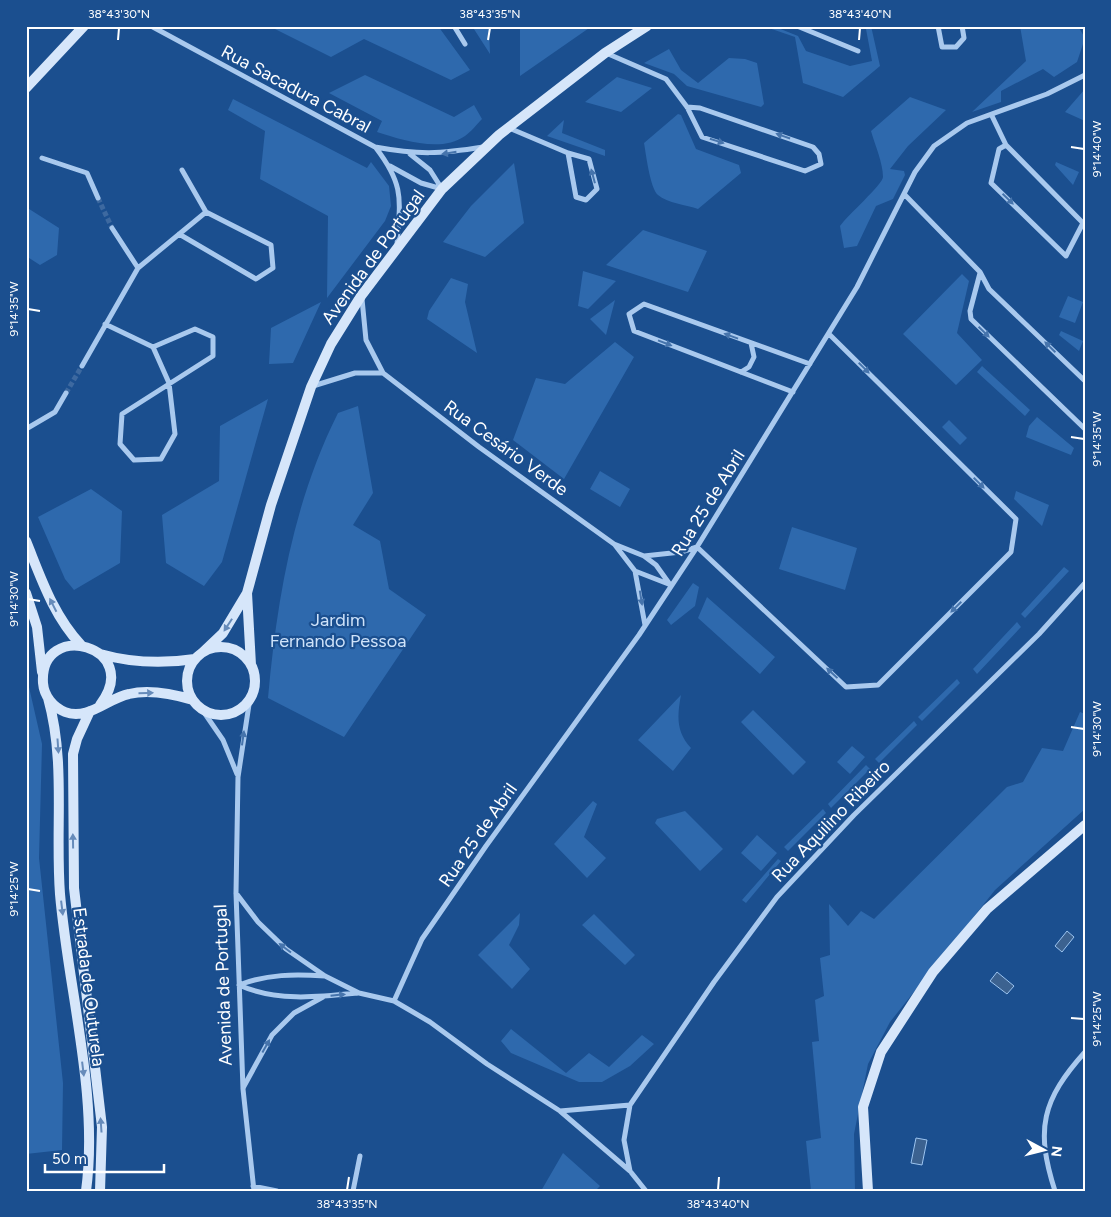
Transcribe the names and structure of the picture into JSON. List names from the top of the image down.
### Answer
{
  "streets": {
    "street": [
      "Rua Sacadura Cabral",
      "Avenida de Portugal",
      "Rua Cesário Verde",
      "Rua 25 de Abril",
      "Rua Aquilino Ribeiro",
      "Estrada de Outurela"
    ]
  },
  "crossings": [
    ["Rua Sacadura Cabral", "Avenida de Portugal"],
    ["Avenida de Portugal", "Rua Cesário Verde"],
    ["Rua Cesário Verde", "Rua 25 de Abril"]
  ],
  "parks": ["Jardim Fernando Pessoa"],
  "scale_bar": "50 m",
  "north": "right",
  "coordinates": [
    "38°43'30\"N",
    "38°43'35\"N",
    "38°43'40\"N",
    "9°14'40\"W",
    "9°14'35\"W",
    "9°14'30\"W",
    "9°14'25\"W"
  ]
}
